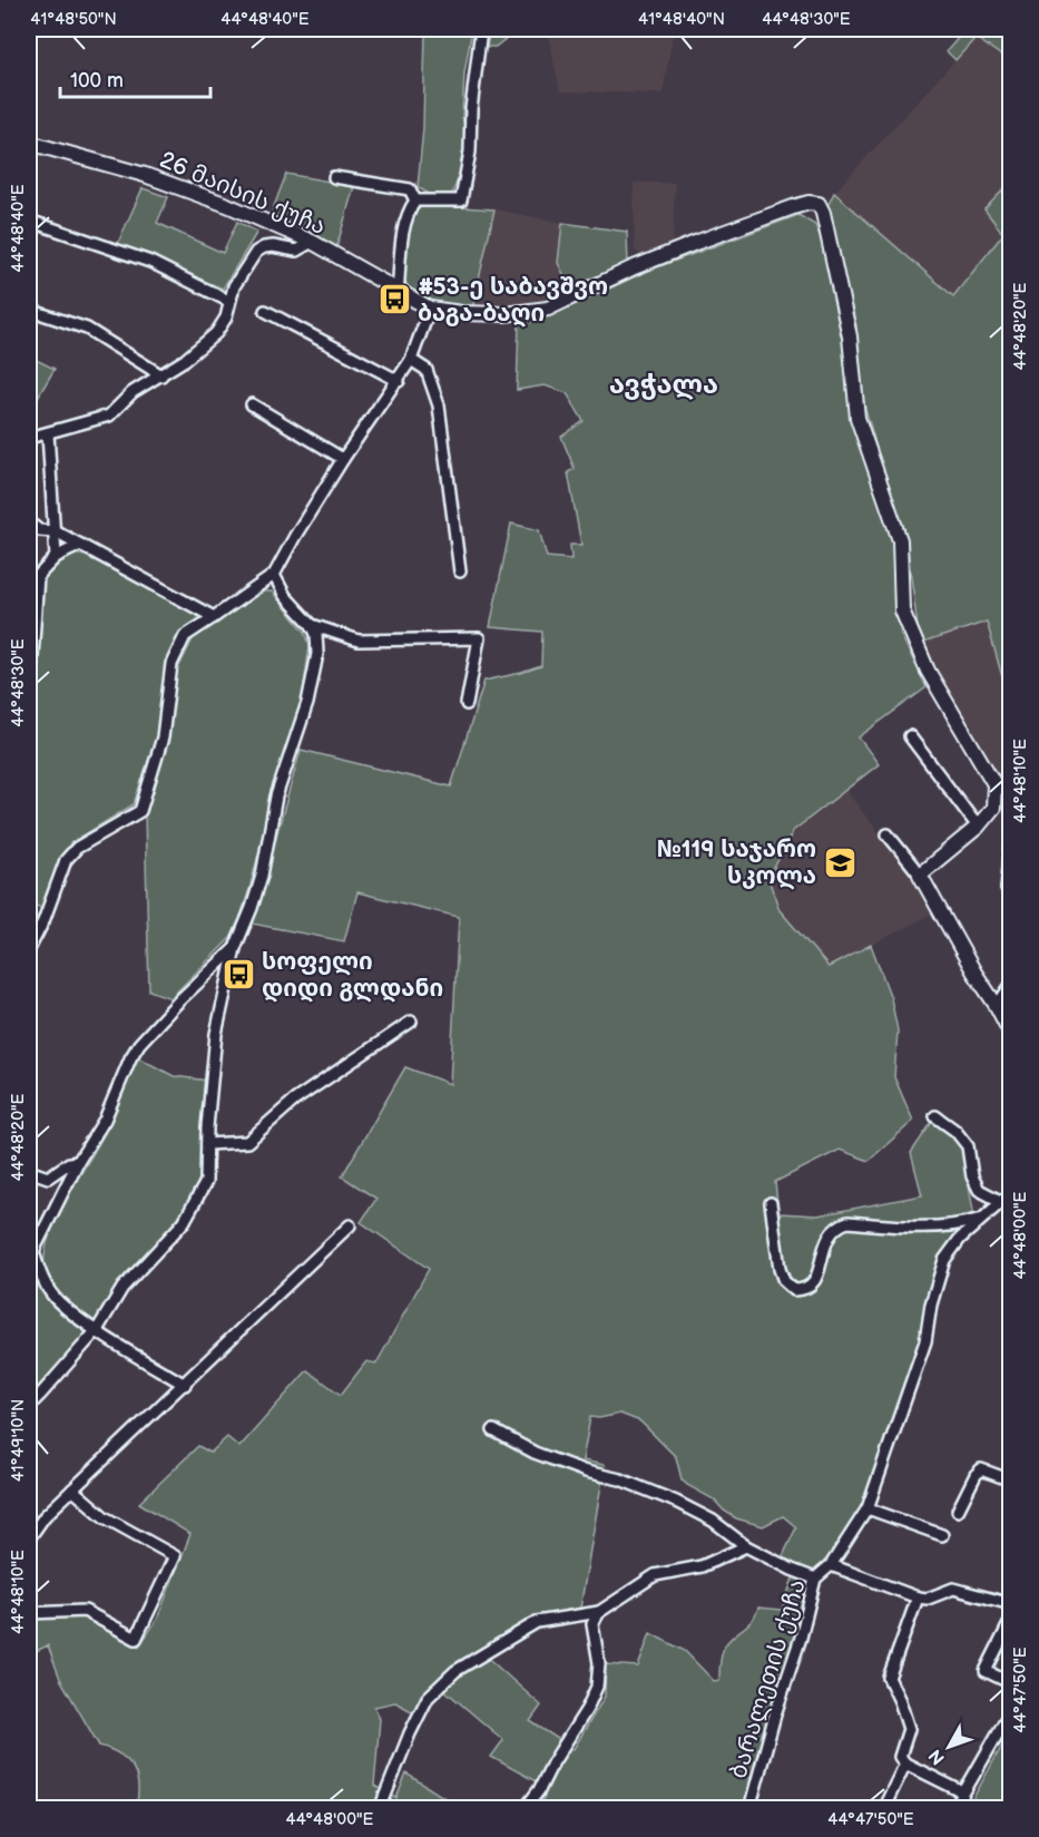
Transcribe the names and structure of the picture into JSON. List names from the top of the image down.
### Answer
{
  "streets": {
    "street": ["26 მაისის ქუჩა", "ბარალეთის ქუჩა"]
  },
  "districts": ["ავჭალა"],
  "places": {
    "bus stop": ["#53-ე საბავშვო ბაგა-ბაღი", "სოფელი დიდი გლდანი"],
    "school or university": ["№119 საჯარო სკოლა"]
  },
  "scale_bar": "100 m",
  "north": "bottom left",
  "coordinates": [
    "41°48'50\"N",
    "44°48'40\"E",
    "41°48'40\"N",
    "44°48'30\"E",
    "44°48'20\"E",
    "44°48'10\"E",
    "44°48'00\"E",
    "41°49'10\"N",
    "44°47'50\"E"
  ]
}
